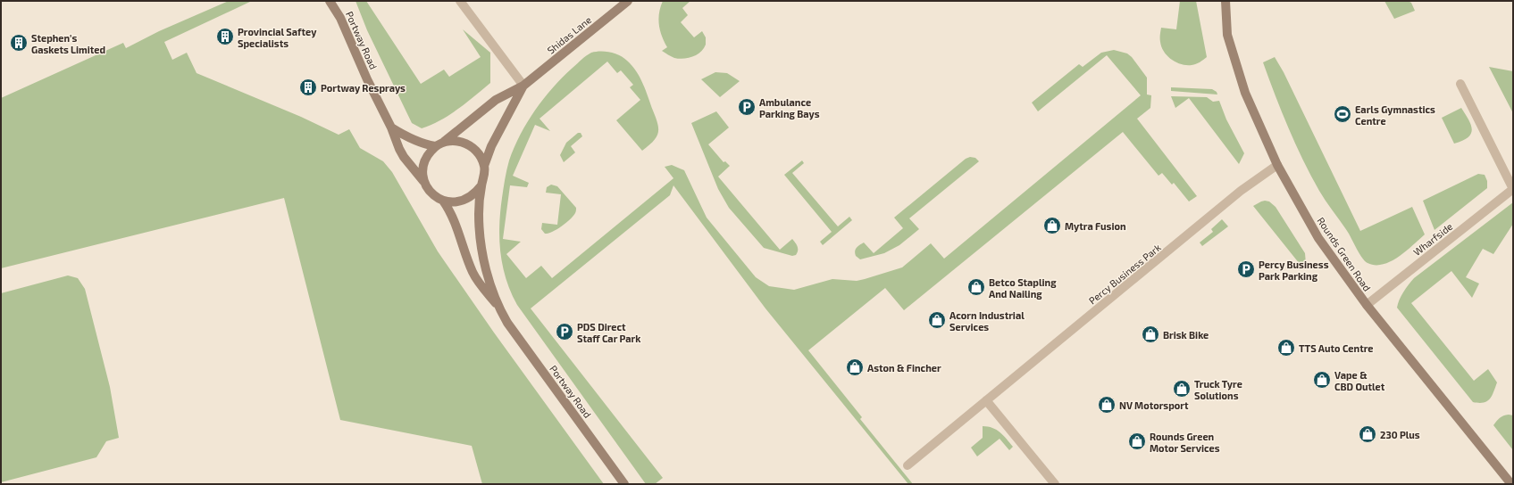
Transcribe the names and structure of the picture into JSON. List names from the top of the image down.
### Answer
{
  "streets": {
    "street": [
      "Shidas Lane",
      "Portway Road",
      "Wharfside",
      "Rounds Green Road",
      "Percy Business Park"
    ]
  },
  "crossings": [
    ["Shidas Lane", "Portway Road"],
    ["Wharfside", "Rounds Green Road"],
    ["Rounds Green Road", "Percy Business Park"]
  ],
  "places": {
    "building": ["Provincial Saftey Specialists", "Stephen's Gaskets Limited", "Portway Resprays"],
    "parking": ["Ambulance Parking Bays", "Percy Business Park Parking", "PDS Direct Staff Car Park"],
    "sports": ["Earls Gymnastics Centre"],
    "shop": [
      "Mytra Fusion",
      "Betco Stapling And Nailing",
      "Acorn Industrial Services",
      "Brisk Bike",
      "TTS Auto Centre",
      "Aston & Fincher",
      "Vape & CBD Outlet",
      "Truck Tyre Solutions",
      "NV Motorsport",
      "230 Plus",
      "Rounds Green Motor Services"
    ]
  }
}
